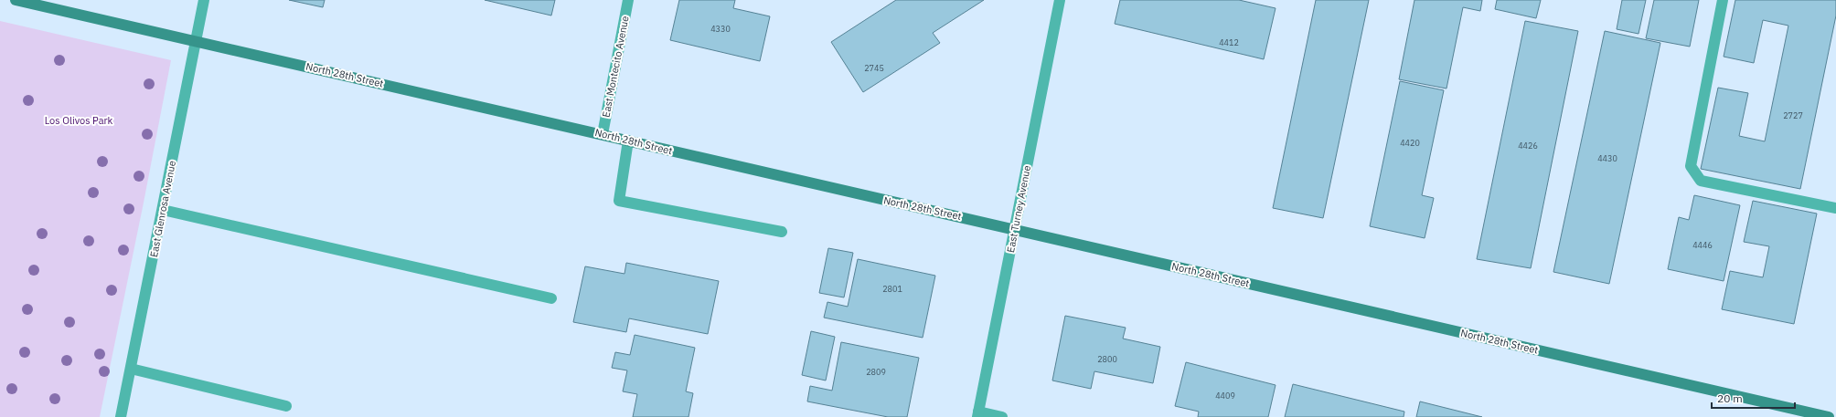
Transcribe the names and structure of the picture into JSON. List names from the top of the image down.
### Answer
{
  "streets": {
    "street": [
      "East Montecito Avenue",
      "North 28th Street",
      "East Glenrosa Avenue",
      "East Turney Avenue"
    ]
  },
  "crossings": [
    ["East Montecito Avenue", "North 28th Street"],
    ["North 28th Street", "East Glenrosa Avenue"],
    ["North 28th Street", "East Turney Avenue"]
  ],
  "parks": ["Los Olivos Park"],
  "house_numbers": [
    "4330",
    "4412",
    "2745",
    "2727",
    "4420",
    "4426",
    "4430",
    "4446",
    "2801",
    "2800",
    "2809",
    "4409"
  ],
  "scale_bar": "20 m"
}
